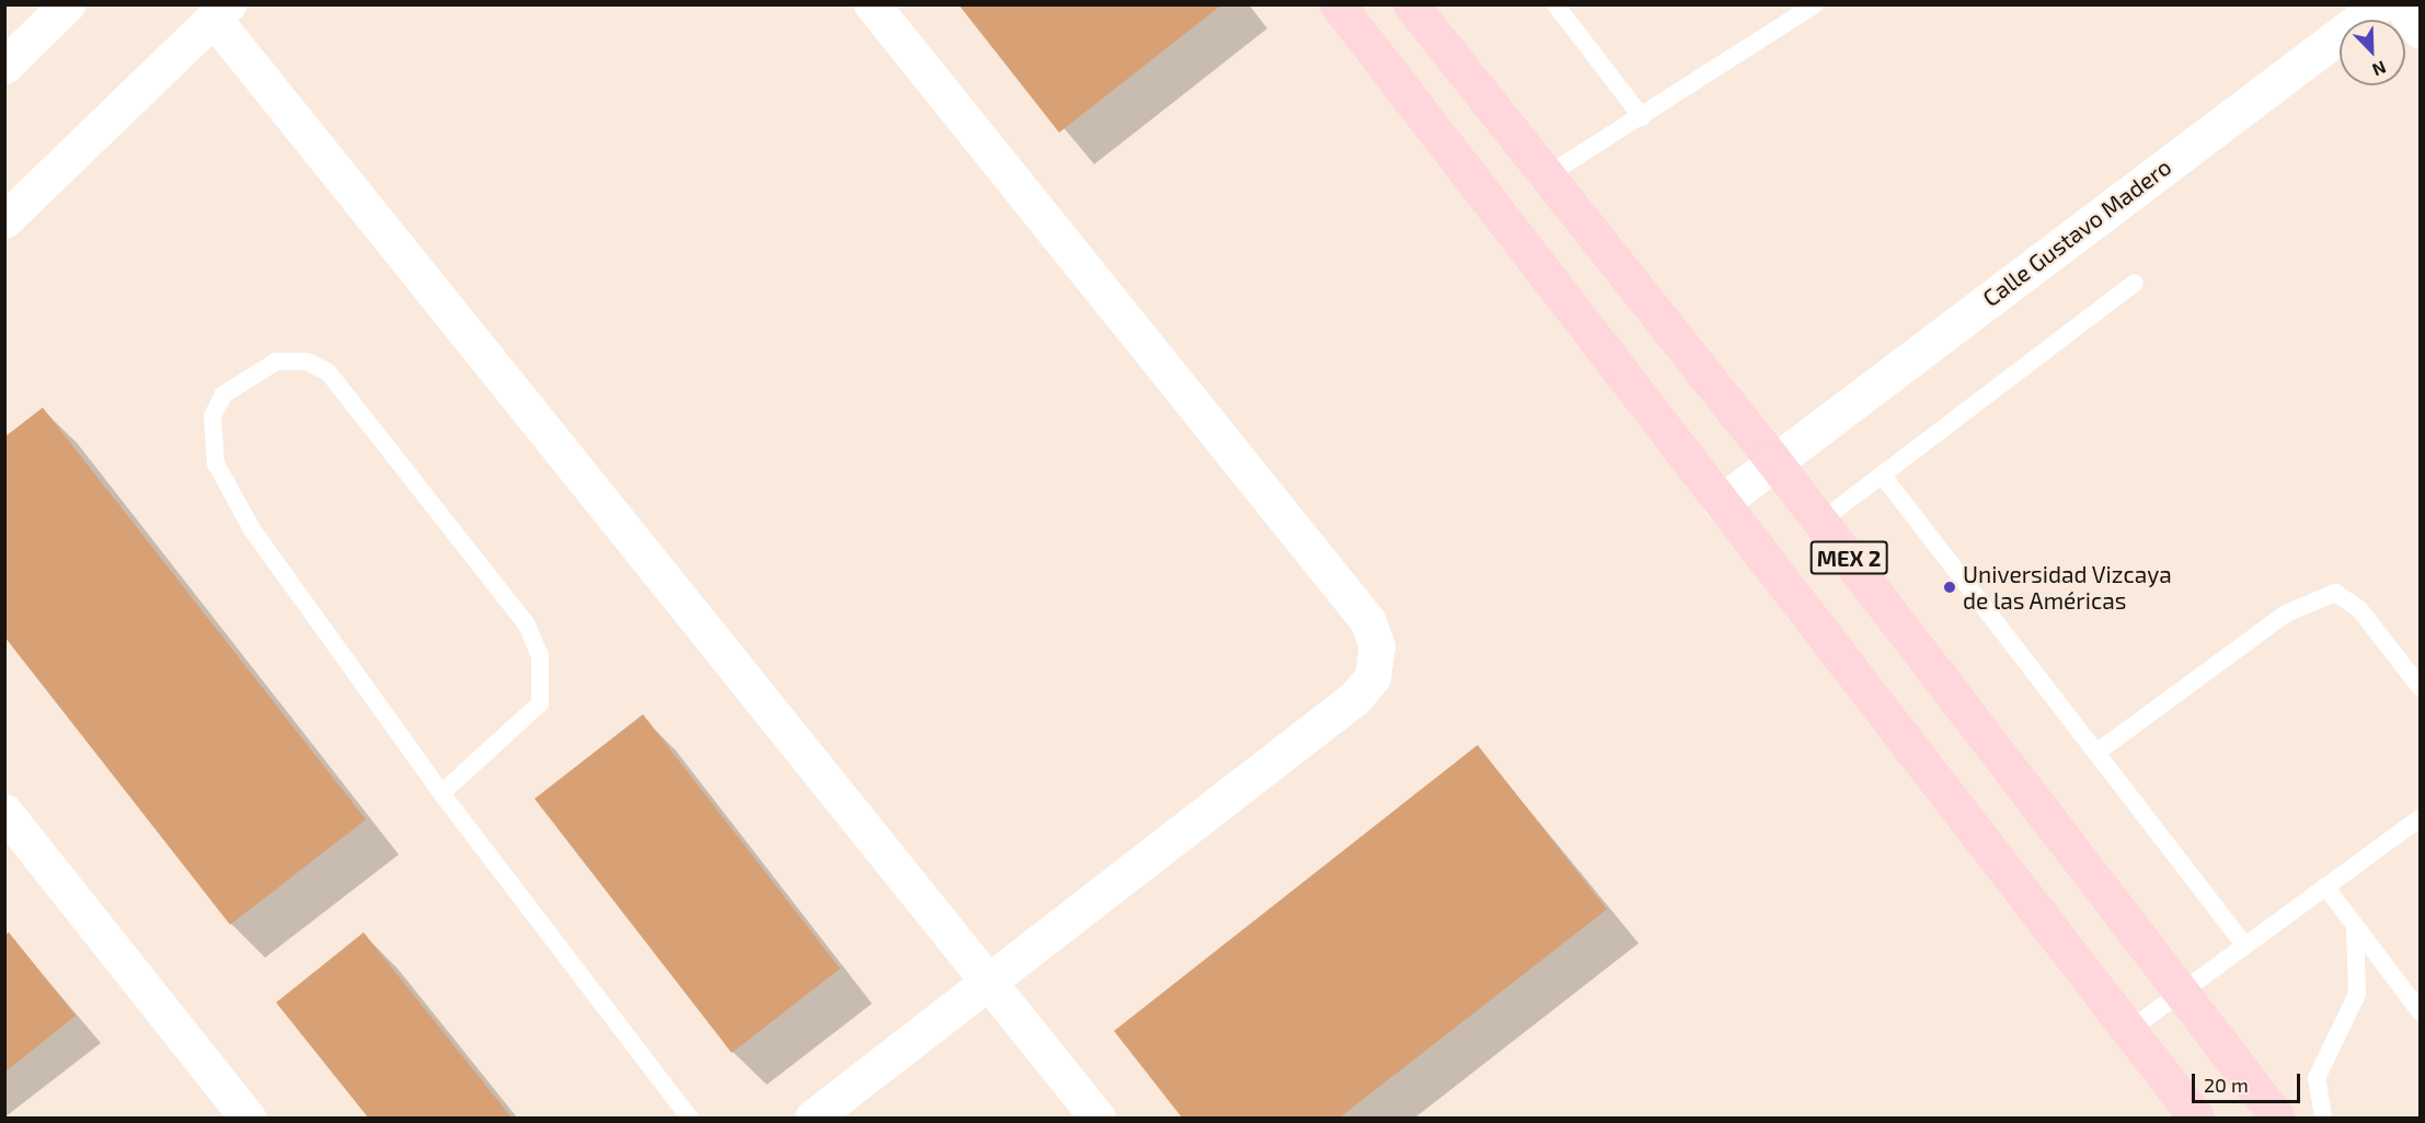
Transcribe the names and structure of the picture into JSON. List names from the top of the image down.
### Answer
{
  "streets": {
    "main road": ["MEX 2"],
    "street": ["Calle Gustavo Madero"]
  },
  "crossings": [
    ["Calle Gustavo Madero", "MEX 2"]
  ],
  "places": ["Universidad Vizcaya de las Américas"],
  "scale_bar": "20 m",
  "north": "bottom right"
}
